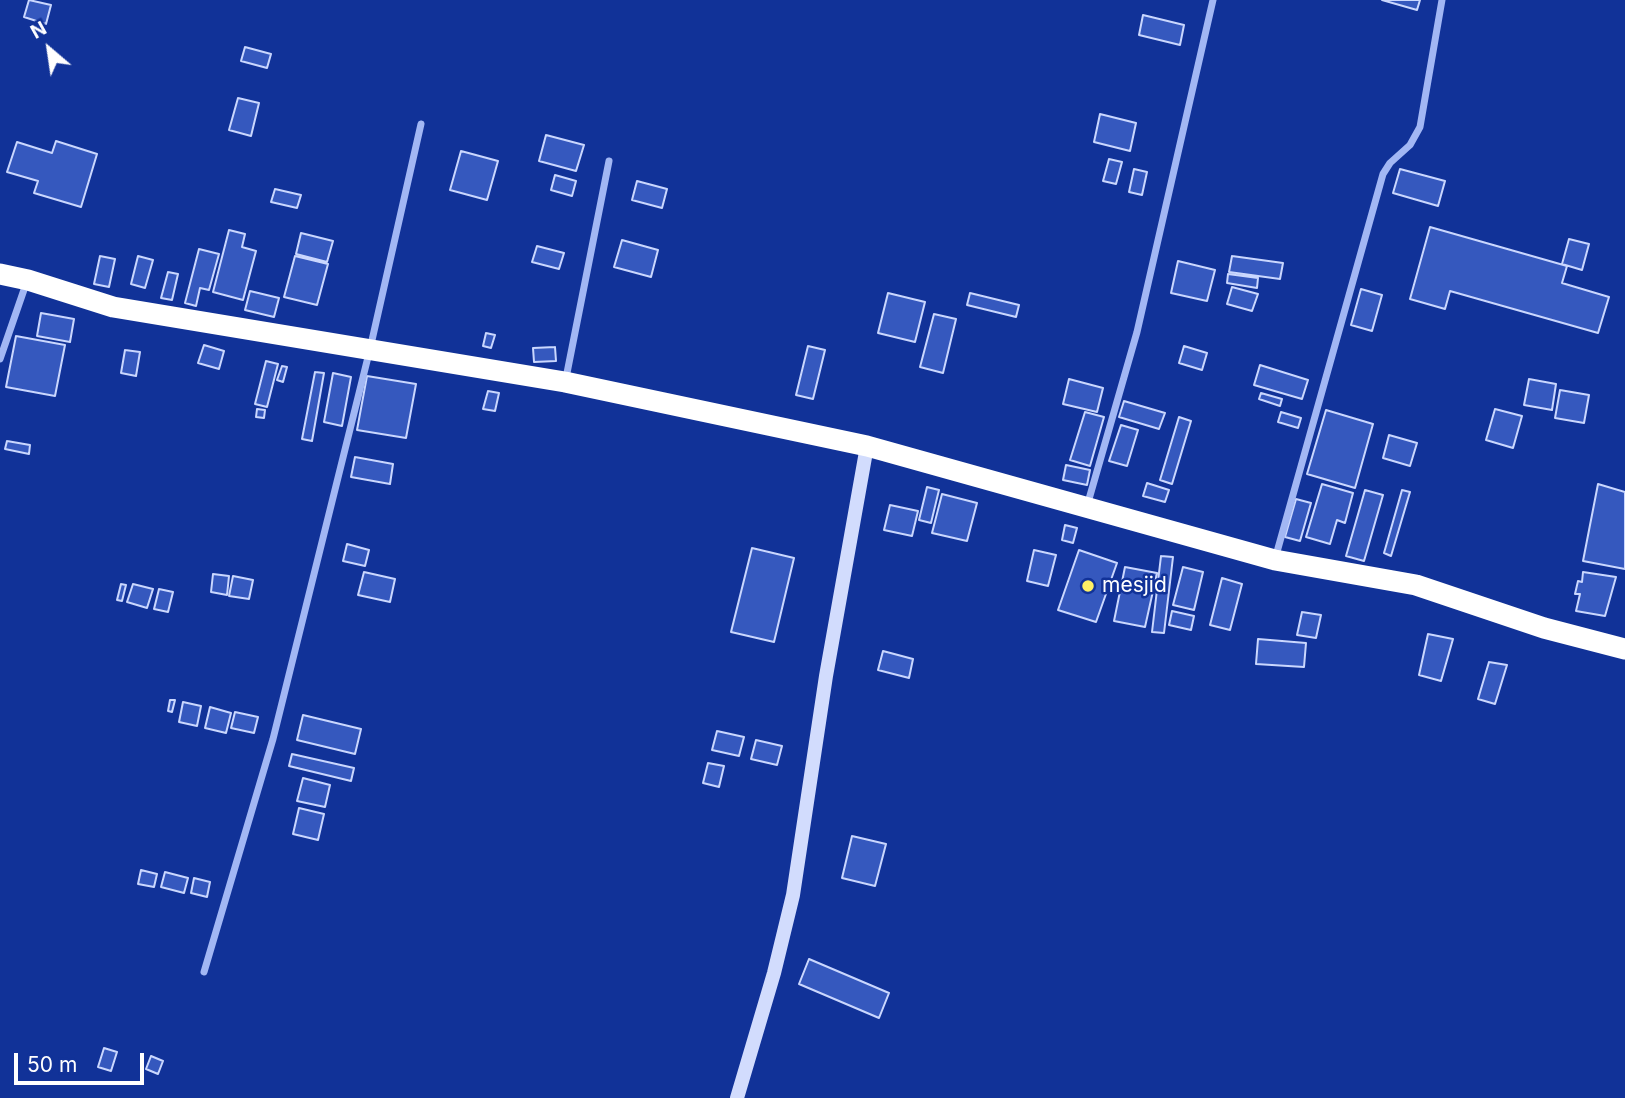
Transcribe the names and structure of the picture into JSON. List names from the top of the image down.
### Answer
{
  "places": ["mesjid"],
  "scale_bar": "50 m",
  "north": "top left"
}
